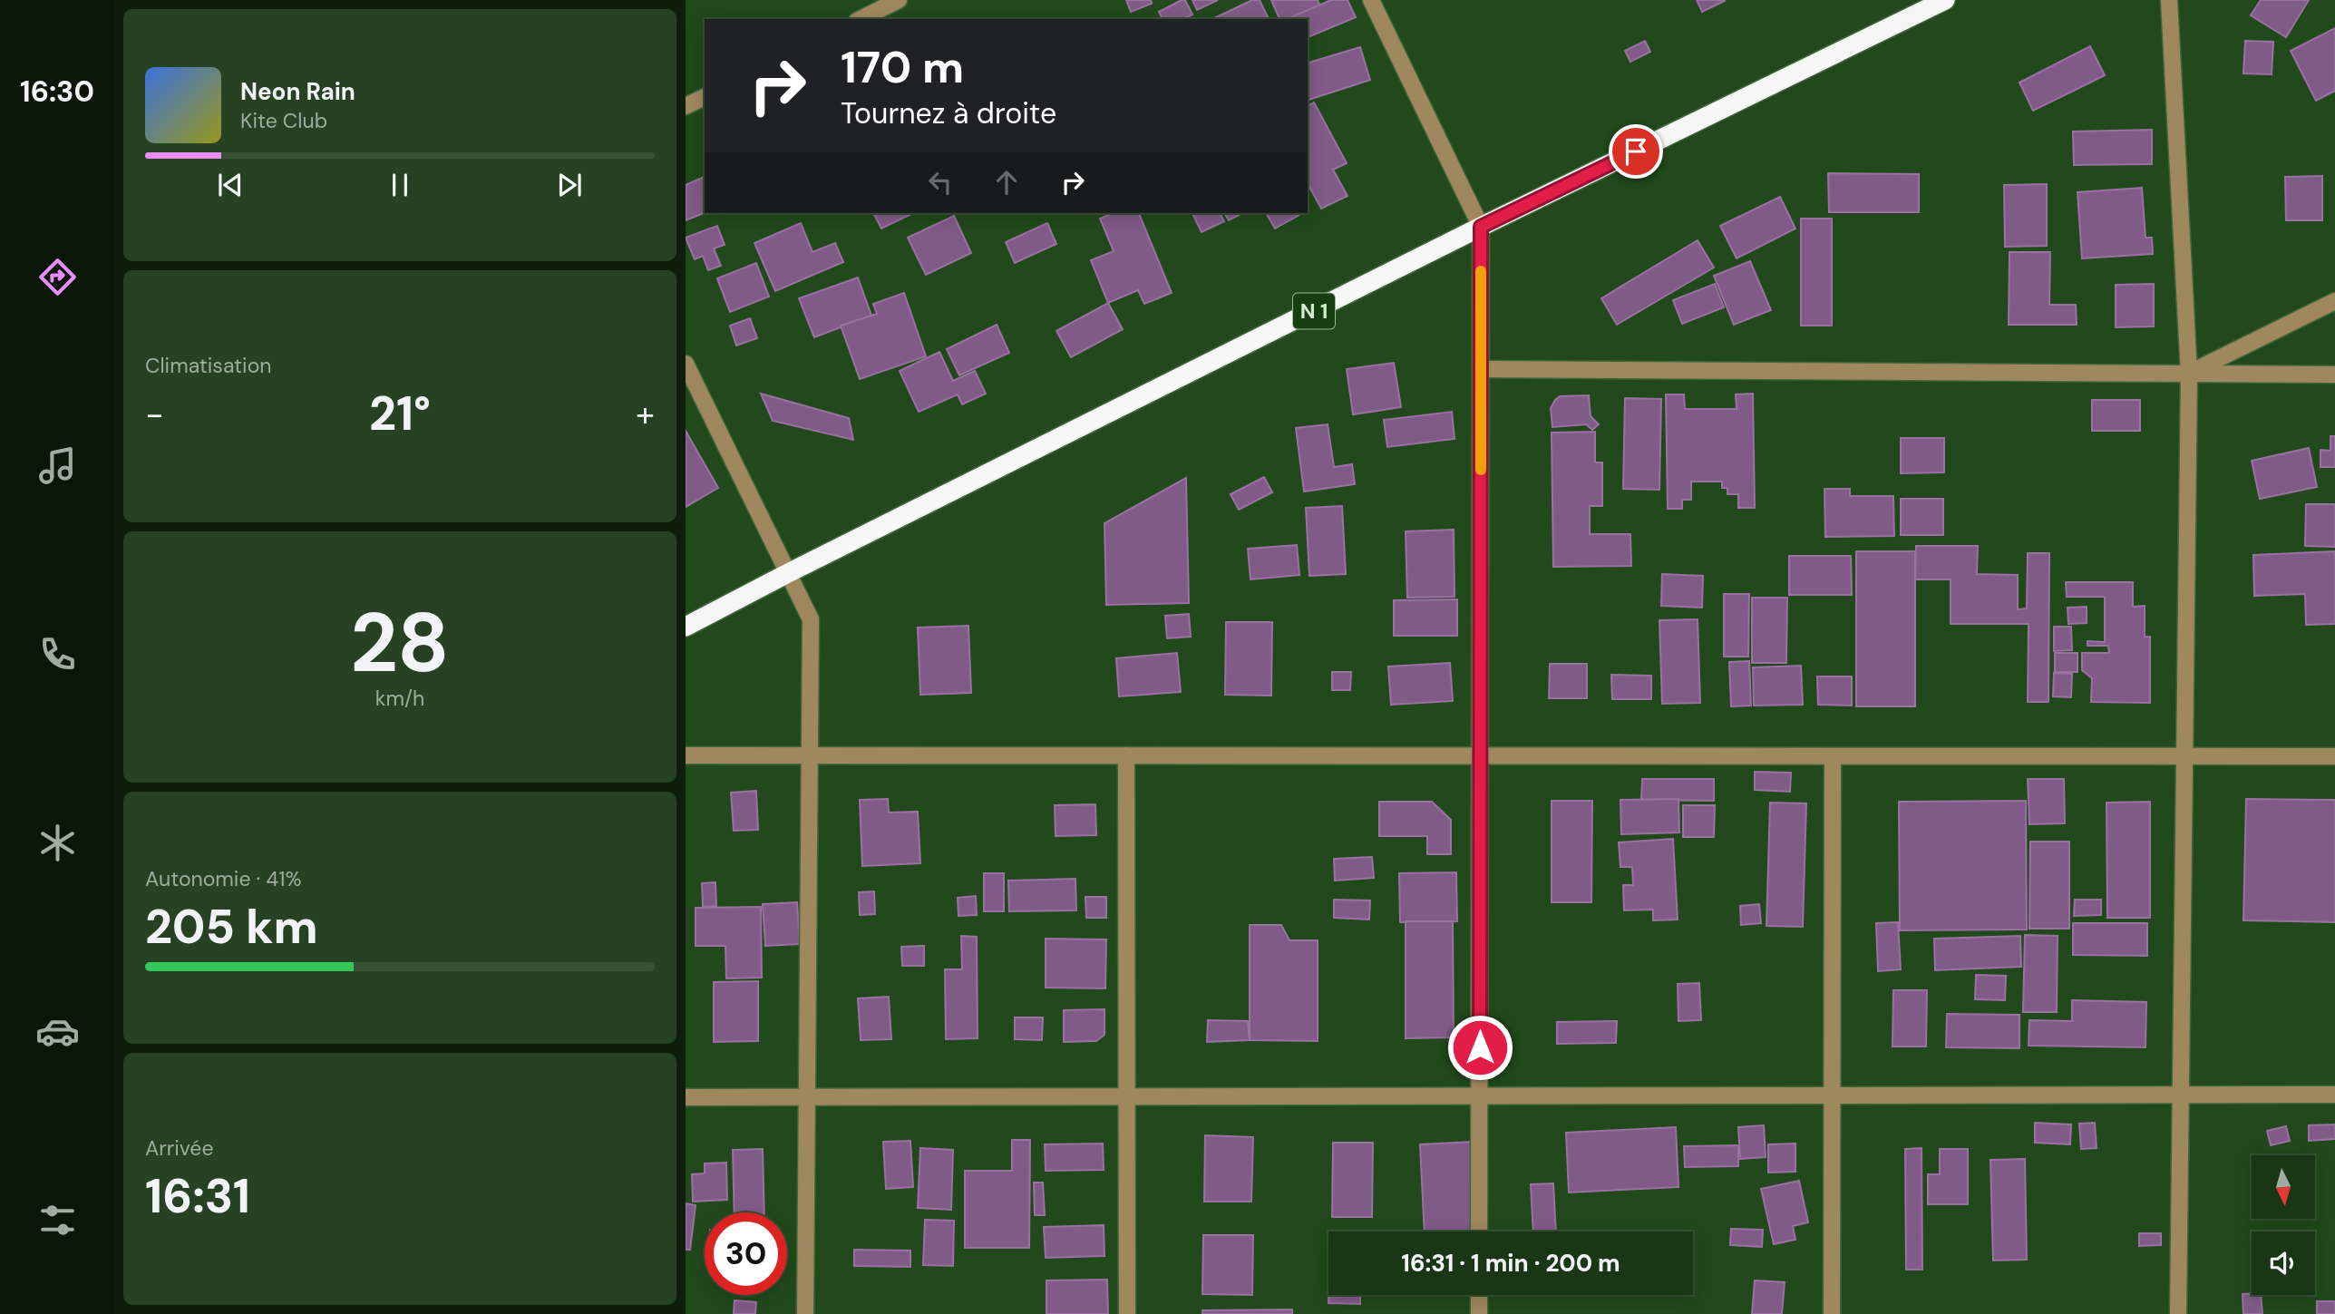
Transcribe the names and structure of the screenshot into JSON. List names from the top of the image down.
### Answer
{
  "streets": {
    "highway": ["N 1"]
  },
  "north": "bottom",
  "page": {
    "tabs": "16:30",
    "turn": ["170 m", "Tournez à droite"],
    "song": ["Neon Rain", "Kite Club"],
    "tile": [
      "Climatisation",
      ["28", "km/h"],
      ["Autonomie · 41%", "205 km"],
      ["Arrivée", "16:31"]
    ],
    "heat": ["−", "21°", "+"],
    "limit": "30",
    "trip": "16:31 · 1 min · 200 m"
  }
}
